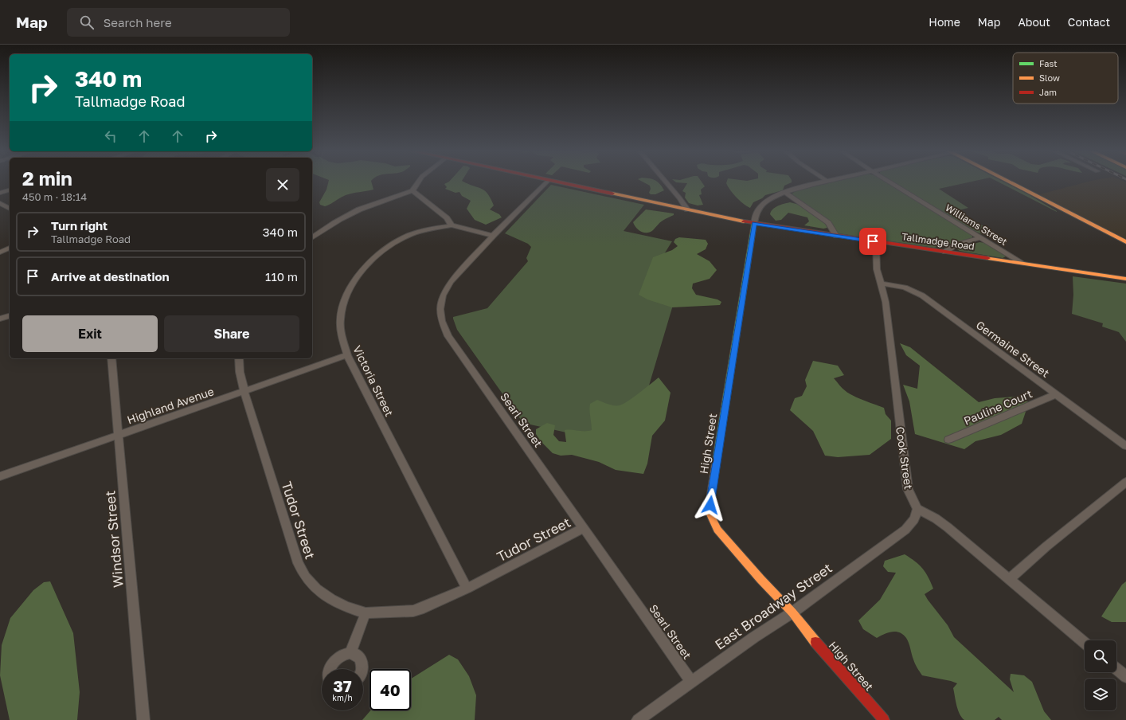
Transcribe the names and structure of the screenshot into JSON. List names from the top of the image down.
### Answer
{
  "streets": {
    "main road": ["Tallmadge Road", "High Street"],
    "street": [
      "Williams Street",
      "Germaine Street",
      "Victoria Street",
      "Highland Avenue",
      "Pauline Court",
      "Searl Street",
      "Cook Street",
      "Tudor Street",
      "Windsor Street",
      "East Broadway Street"
    ]
  },
  "crossings": [
    ["Williams Street", "Tallmadge Road"],
    ["Tallmadge Road", "High Street"],
    ["Tallmadge Road", "Cook Street"],
    ["Germaine Street", "Pauline Court"],
    ["Germaine Street", "Cook Street"],
    ["Victoria Street", "Highland Avenue"],
    ["Victoria Street", "Tudor Street"],
    ["Highland Avenue", "Tudor Street"],
    ["Highland Avenue", "Windsor Street"],
    ["Searl Street", "Tudor Street"],
    ["Searl Street", "East Broadway Street"],
    ["High Street", "East Broadway Street"],
    ["Cook Street", "East Broadway Street"]
  ],
  "legend": ["Fast", "Slow", "Jam"],
  "page": {
    "header": "Map",
    "search": "Search here",
    "nav": [
      "Home",
      "Map",
      "About",
      "Contact"
    ],
    "turn": ["340 m", "Tallmadge Road"],
    "heading": ["2 min", "450 m · 18:14"],
    "list": [
      {
        "name": "Turn right",
        "note": "Tallmadge Road",
        "value": "340 m"
      },
      {
        "name": "Arrive at destination",
        "value": "110 m"
      }
    ],
    "buttons": ["Exit", "Share"],
    "speed": "37 km/h",
    "limit": "40"
  }
}
